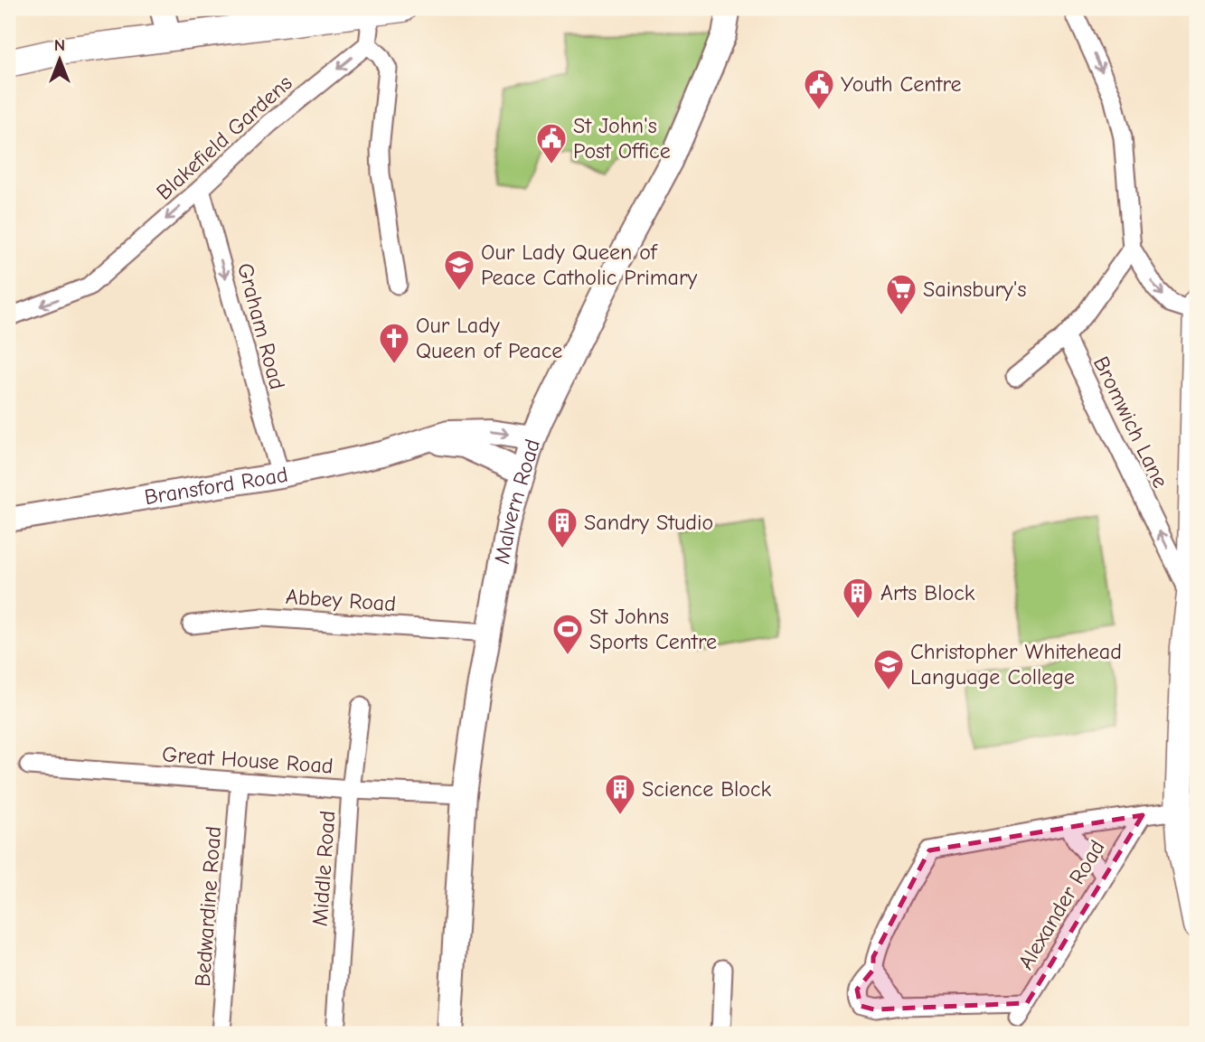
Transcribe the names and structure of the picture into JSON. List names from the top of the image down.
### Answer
{
  "streets": {
    "main road": ["Bransford Road", "Malvern Road"],
    "street": [
      "Blakefield Gardens",
      "Graham Road",
      "Bromwich Lane",
      "Abbey Road",
      "Great House Road",
      "Middle Road",
      "Alexander Road",
      "Bedwardine Road"
    ]
  },
  "crossings": [
    ["Blakefield Gardens", "Graham Road"],
    ["Graham Road", "Bransford Road"],
    ["Bransford Road", "Malvern Road"],
    ["Malvern Road", "Abbey Road"],
    ["Malvern Road", "Great House Road"],
    ["Great House Road", "Middle Road"],
    ["Great House Road", "Bedwardine Road"]
  ],
  "one_way": ["Blakefield Gardens", "Graham Road", "Bromwich Lane"],
  "places": {
    "public building": ["Youth Centre", "St John's Post Office"],
    "school or university": ["Our Lady Queen of Peace Catholic Primary", "Christopher Whitehead Language College"],
    "supermarket": ["Sainsbury's"],
    "church": ["Our Lady Queen of Peace"],
    "building": ["Sandry Studio", "Arts Block", "Science Block"],
    "sports": ["St Johns Sports Centre"]
  },
  "north": "top"
}
